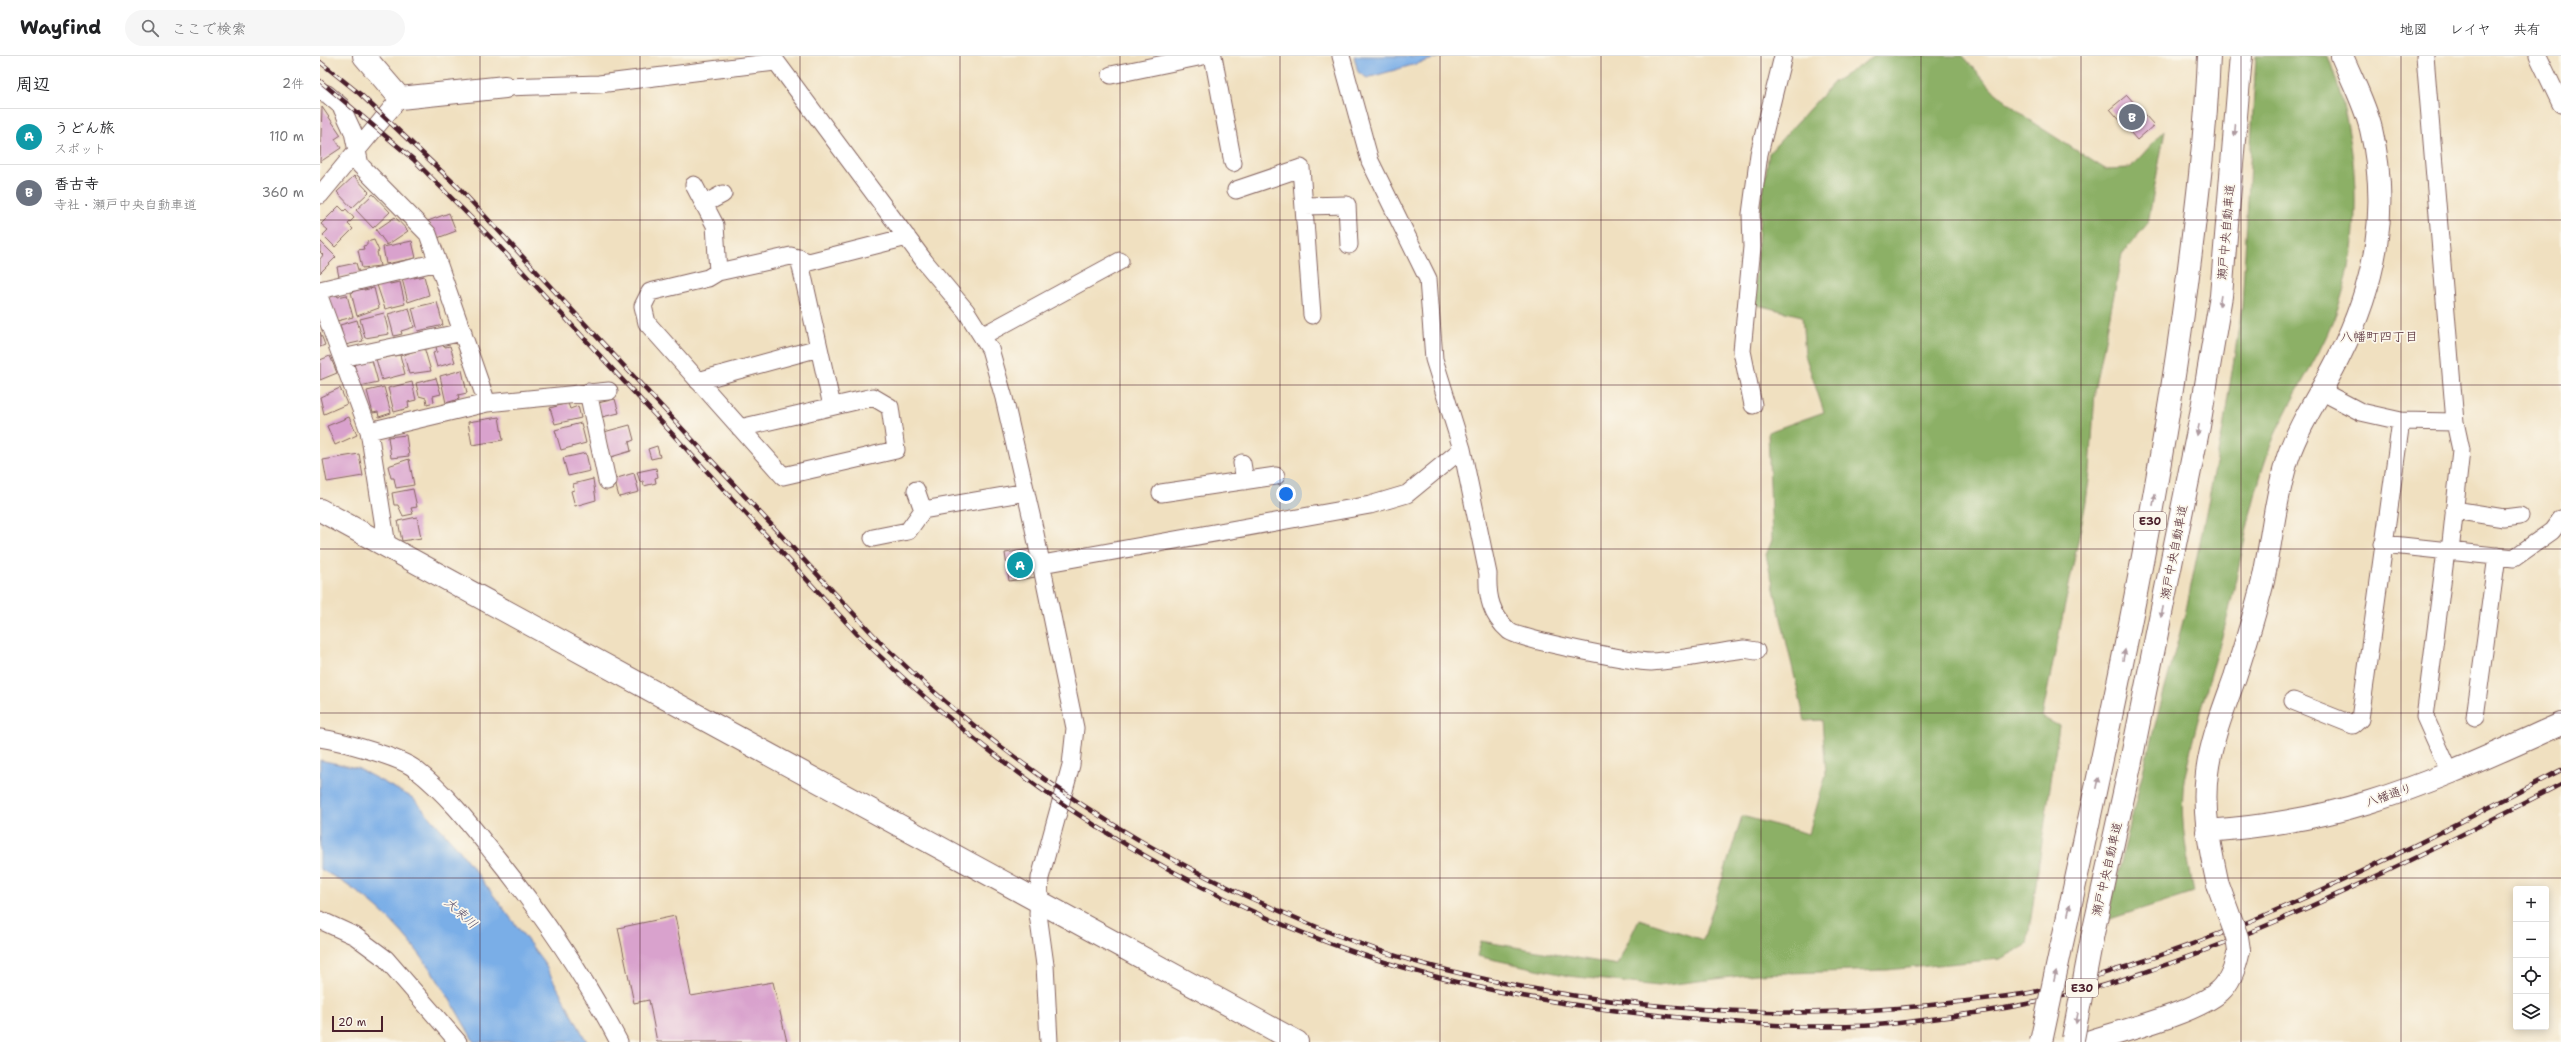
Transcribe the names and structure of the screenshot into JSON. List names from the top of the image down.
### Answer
{
  "streets": {
    "main road": ["瀬戸中央自動車道", "E30", "八幡通り"]
  },
  "districts": ["八幡町四丁目"],
  "water": ["大束川"],
  "scale_bar": "20 m",
  "page": {
    "header": "Wayfind",
    "search": "ここで検索",
    "nav": ["地図", "レイヤ", "共有"],
    "heading": ["周辺", "2件"],
    "pins": ["B", "A"],
    "list": [
      {
        "mark": "A",
        "name": "うどん旅",
        "note": "スポット",
        "value": "110 m"
      },
      {
        "mark": "B",
        "name": "香古寺",
        "note": "寺社 · 瀬戸中央自動車道",
        "value": "360 m"
      }
    ],
    "map_buttons": ["+", "−"],
    "scale": "20 m"
  }
}
